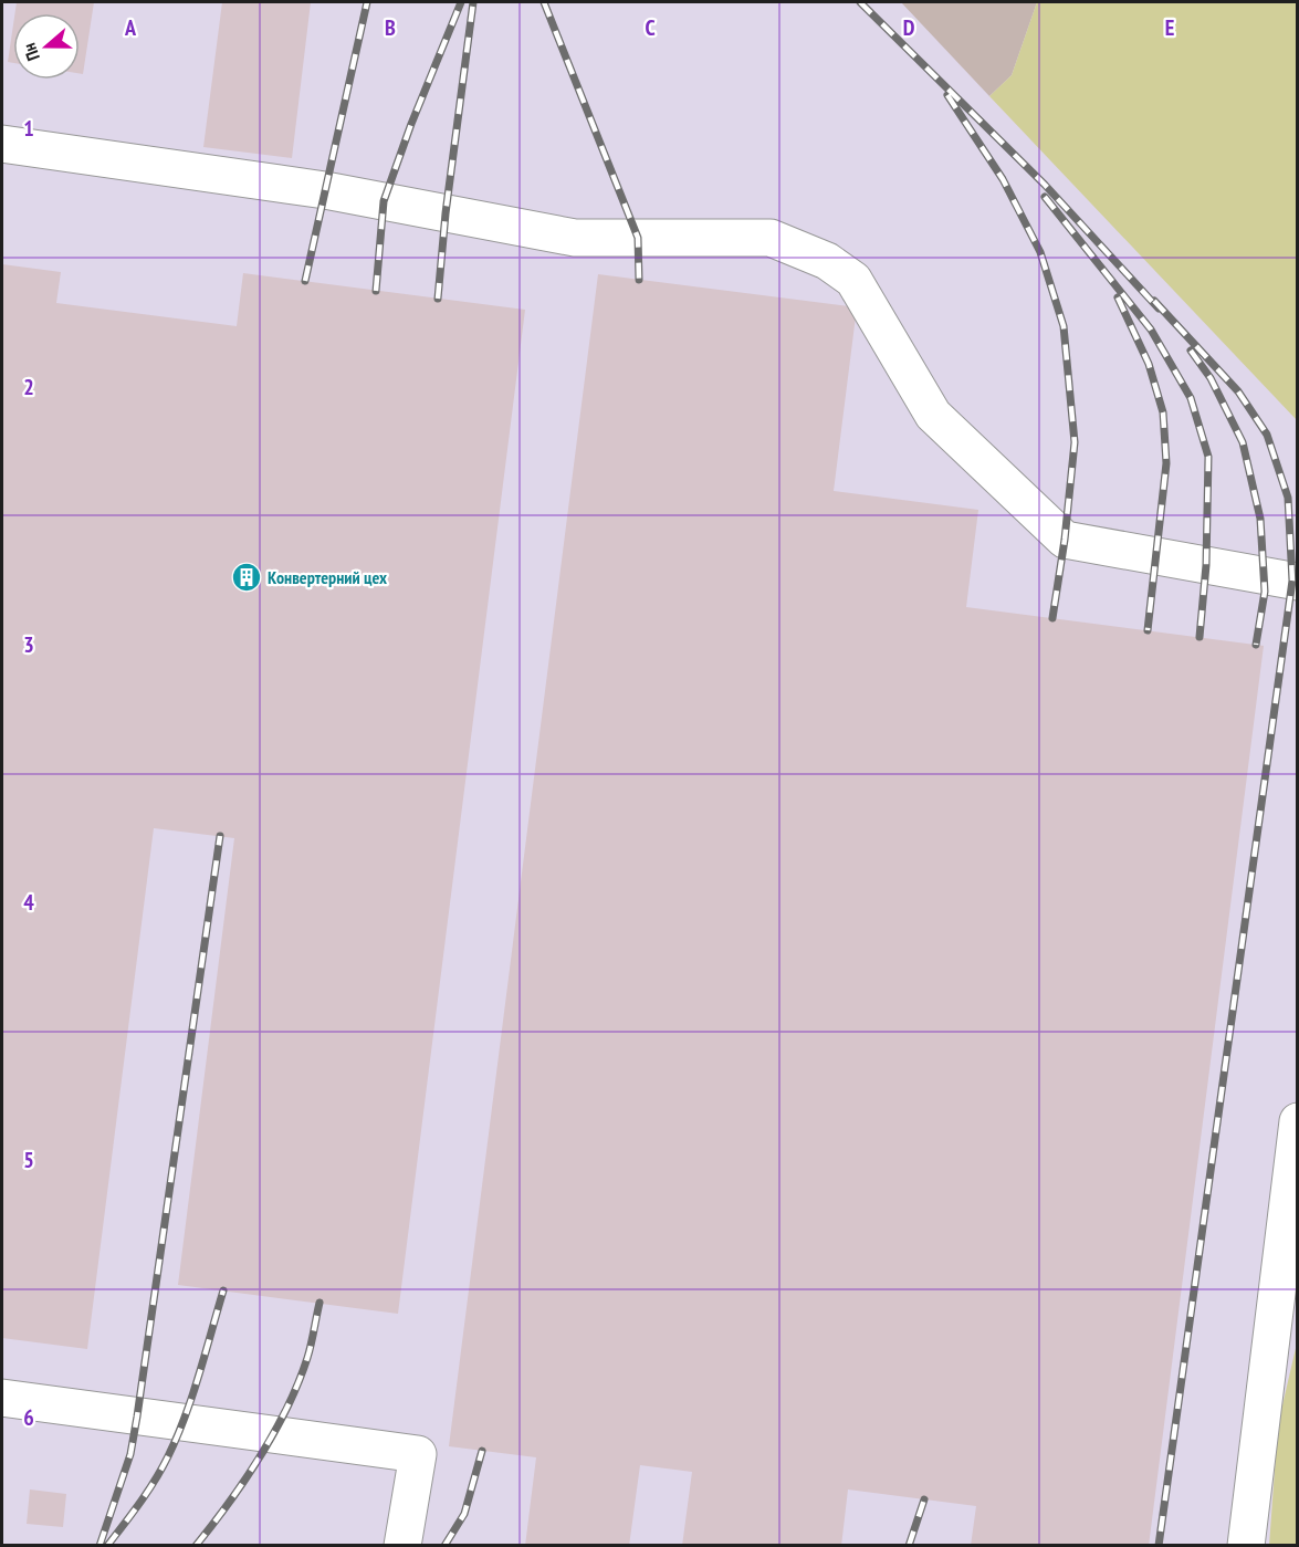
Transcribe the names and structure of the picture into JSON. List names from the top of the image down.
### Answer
{
  "places": {
    "building": ["Конвертерний цех"]
  },
  "north": "left",
  "grid": {
    "columns": [
      "A",
      "B",
      "C",
      "D",
      "E"
    ],
    "rows": [
      "1",
      "2",
      "3",
      "4",
      "5",
      "6"
    ]
  }
}
